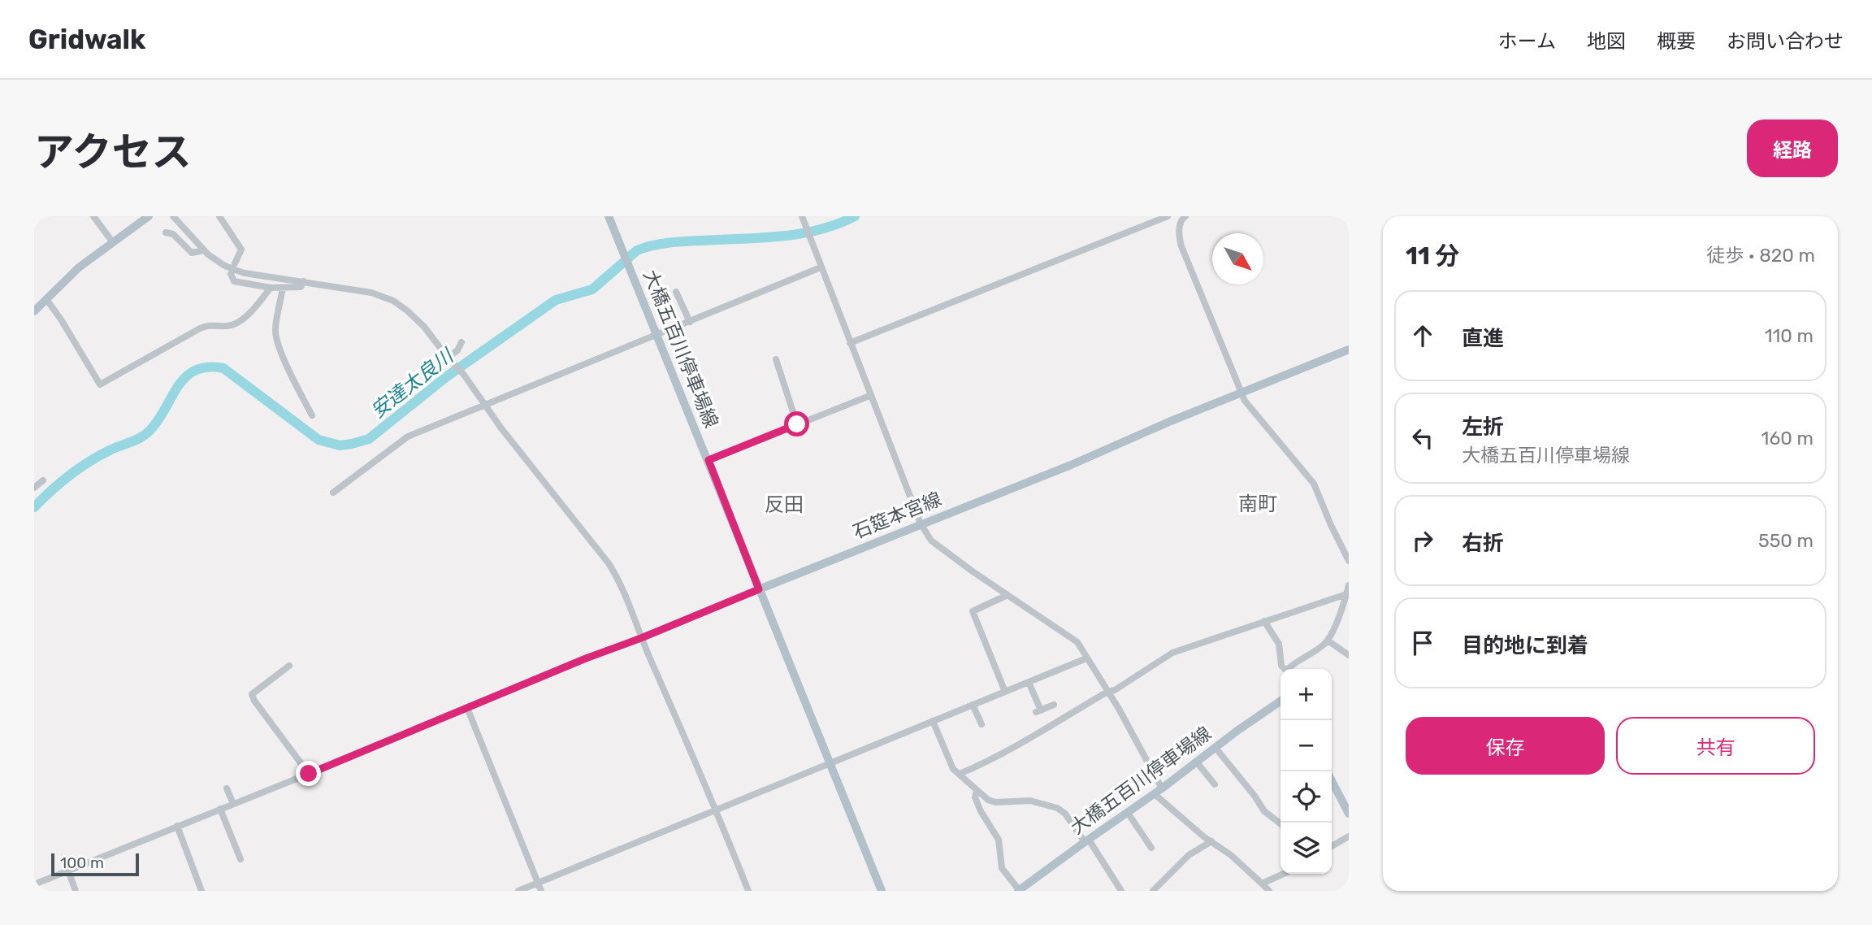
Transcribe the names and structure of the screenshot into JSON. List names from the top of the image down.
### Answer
{
  "streets": {
    "main road": ["大橋五百川停車場線", "石筵本宮線"]
  },
  "crossings": [
    ["大橋五百川停車場線", "石筵本宮線"]
  ],
  "districts": ["南町", "反田"],
  "water": ["安達太良川"],
  "scale_bar": "100 m",
  "north": "bottom right",
  "page": {
    "header": "Gridwalk",
    "nav": [
      "ホーム",
      "地図",
      "概要",
      "お問い合わせ"
    ],
    "title": "アクセス",
    "buttons": [
      "経路",
      ["保存", "共有"]
    ],
    "heading": ["11 分", "徒歩 · 820 m"],
    "list": [
      ["直進", "110 m"],
      ["左折", "大橋五百川停車場線", "160 m"],
      ["右折", "550 m"],
      "目的地に到着"
    ],
    "map_buttons": ["+", "−"],
    "scale": "100 m"
  }
}
